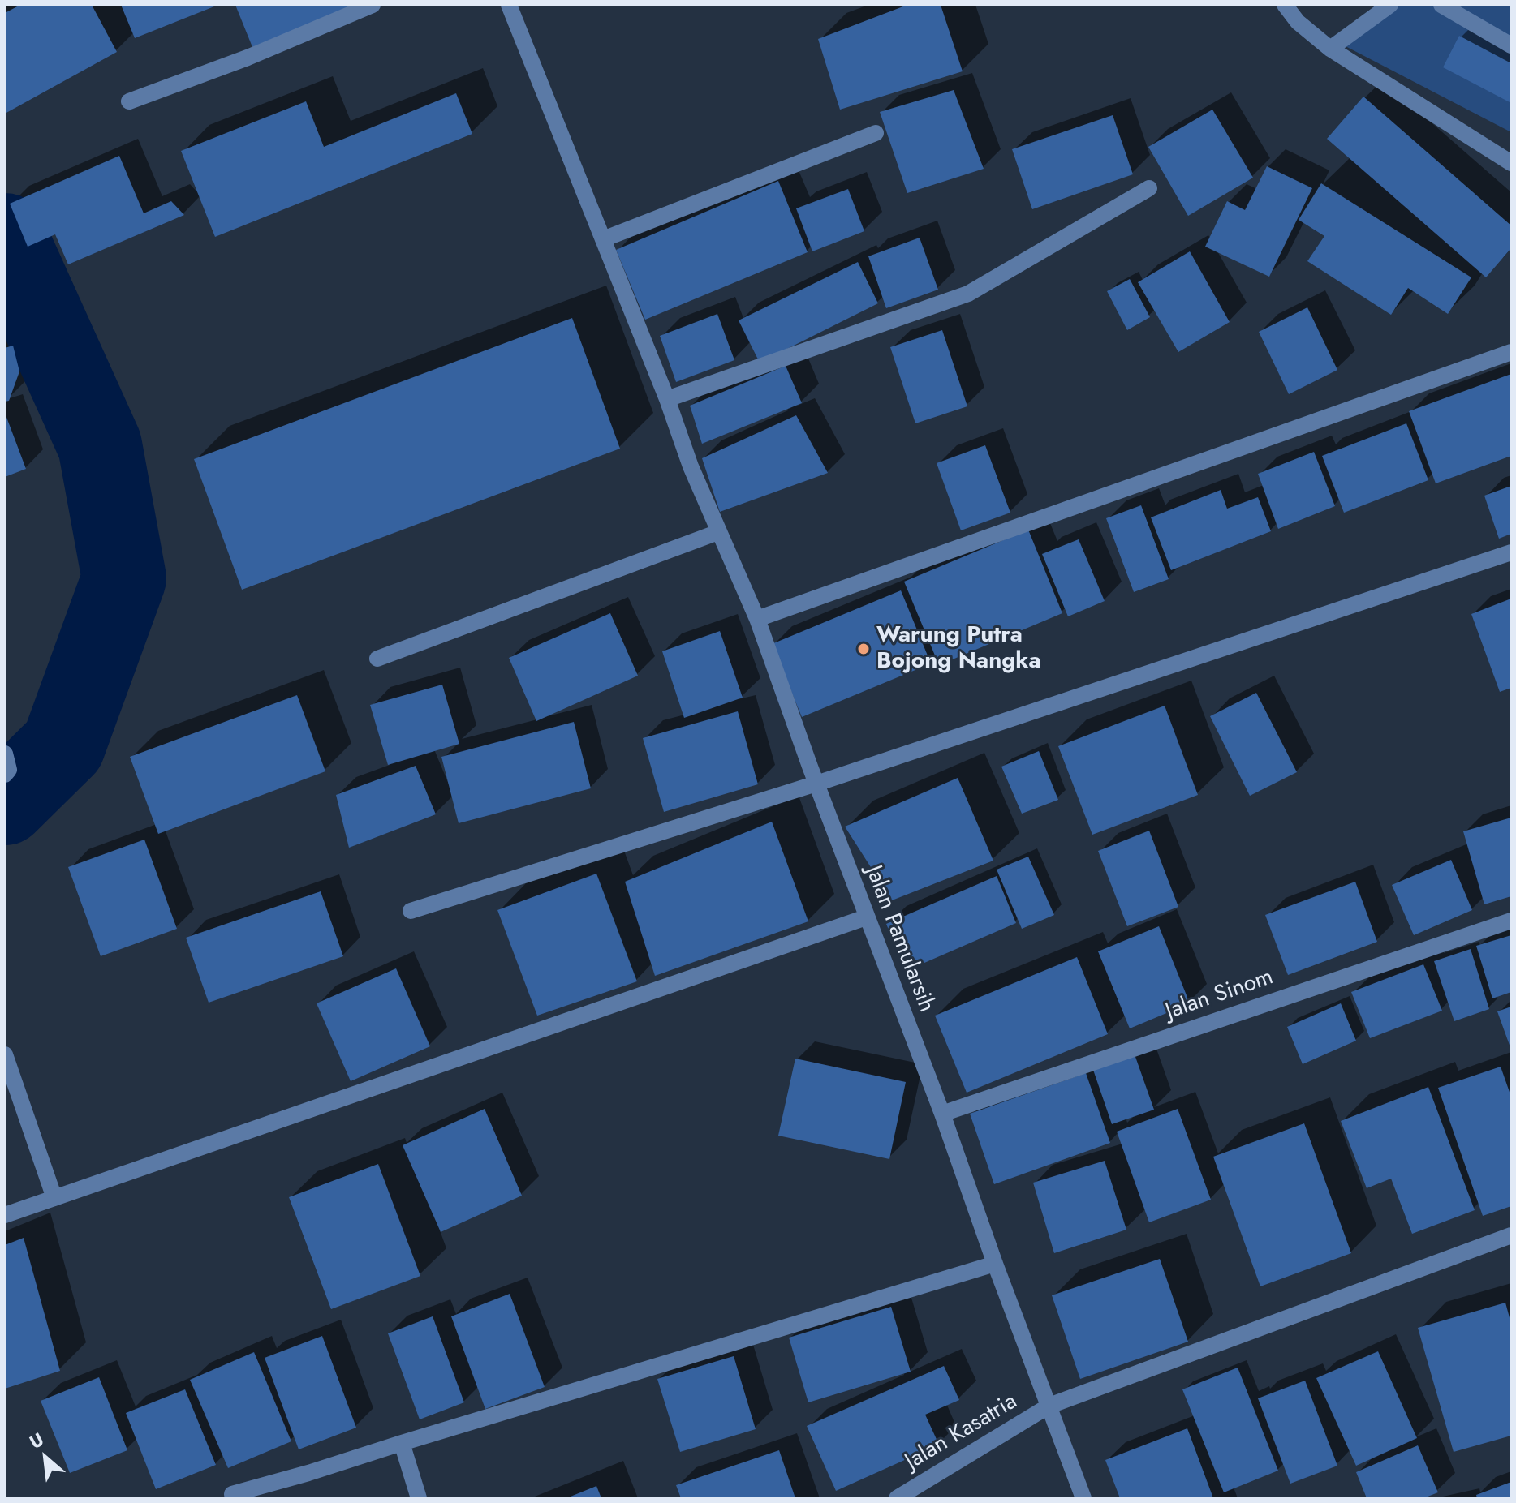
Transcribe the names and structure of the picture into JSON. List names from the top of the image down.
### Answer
{
  "streets": {
    "street": ["Jalan Pamularsih", "Jalan Sinom", "Jalan Kasatria"]
  },
  "crossings": [
    ["Jalan Pamularsih", "Jalan Sinom"],
    ["Jalan Pamularsih", "Jalan Kasatria"]
  ],
  "places": ["Warung Putra Bojong Nangka"],
  "north": "top left"
}
